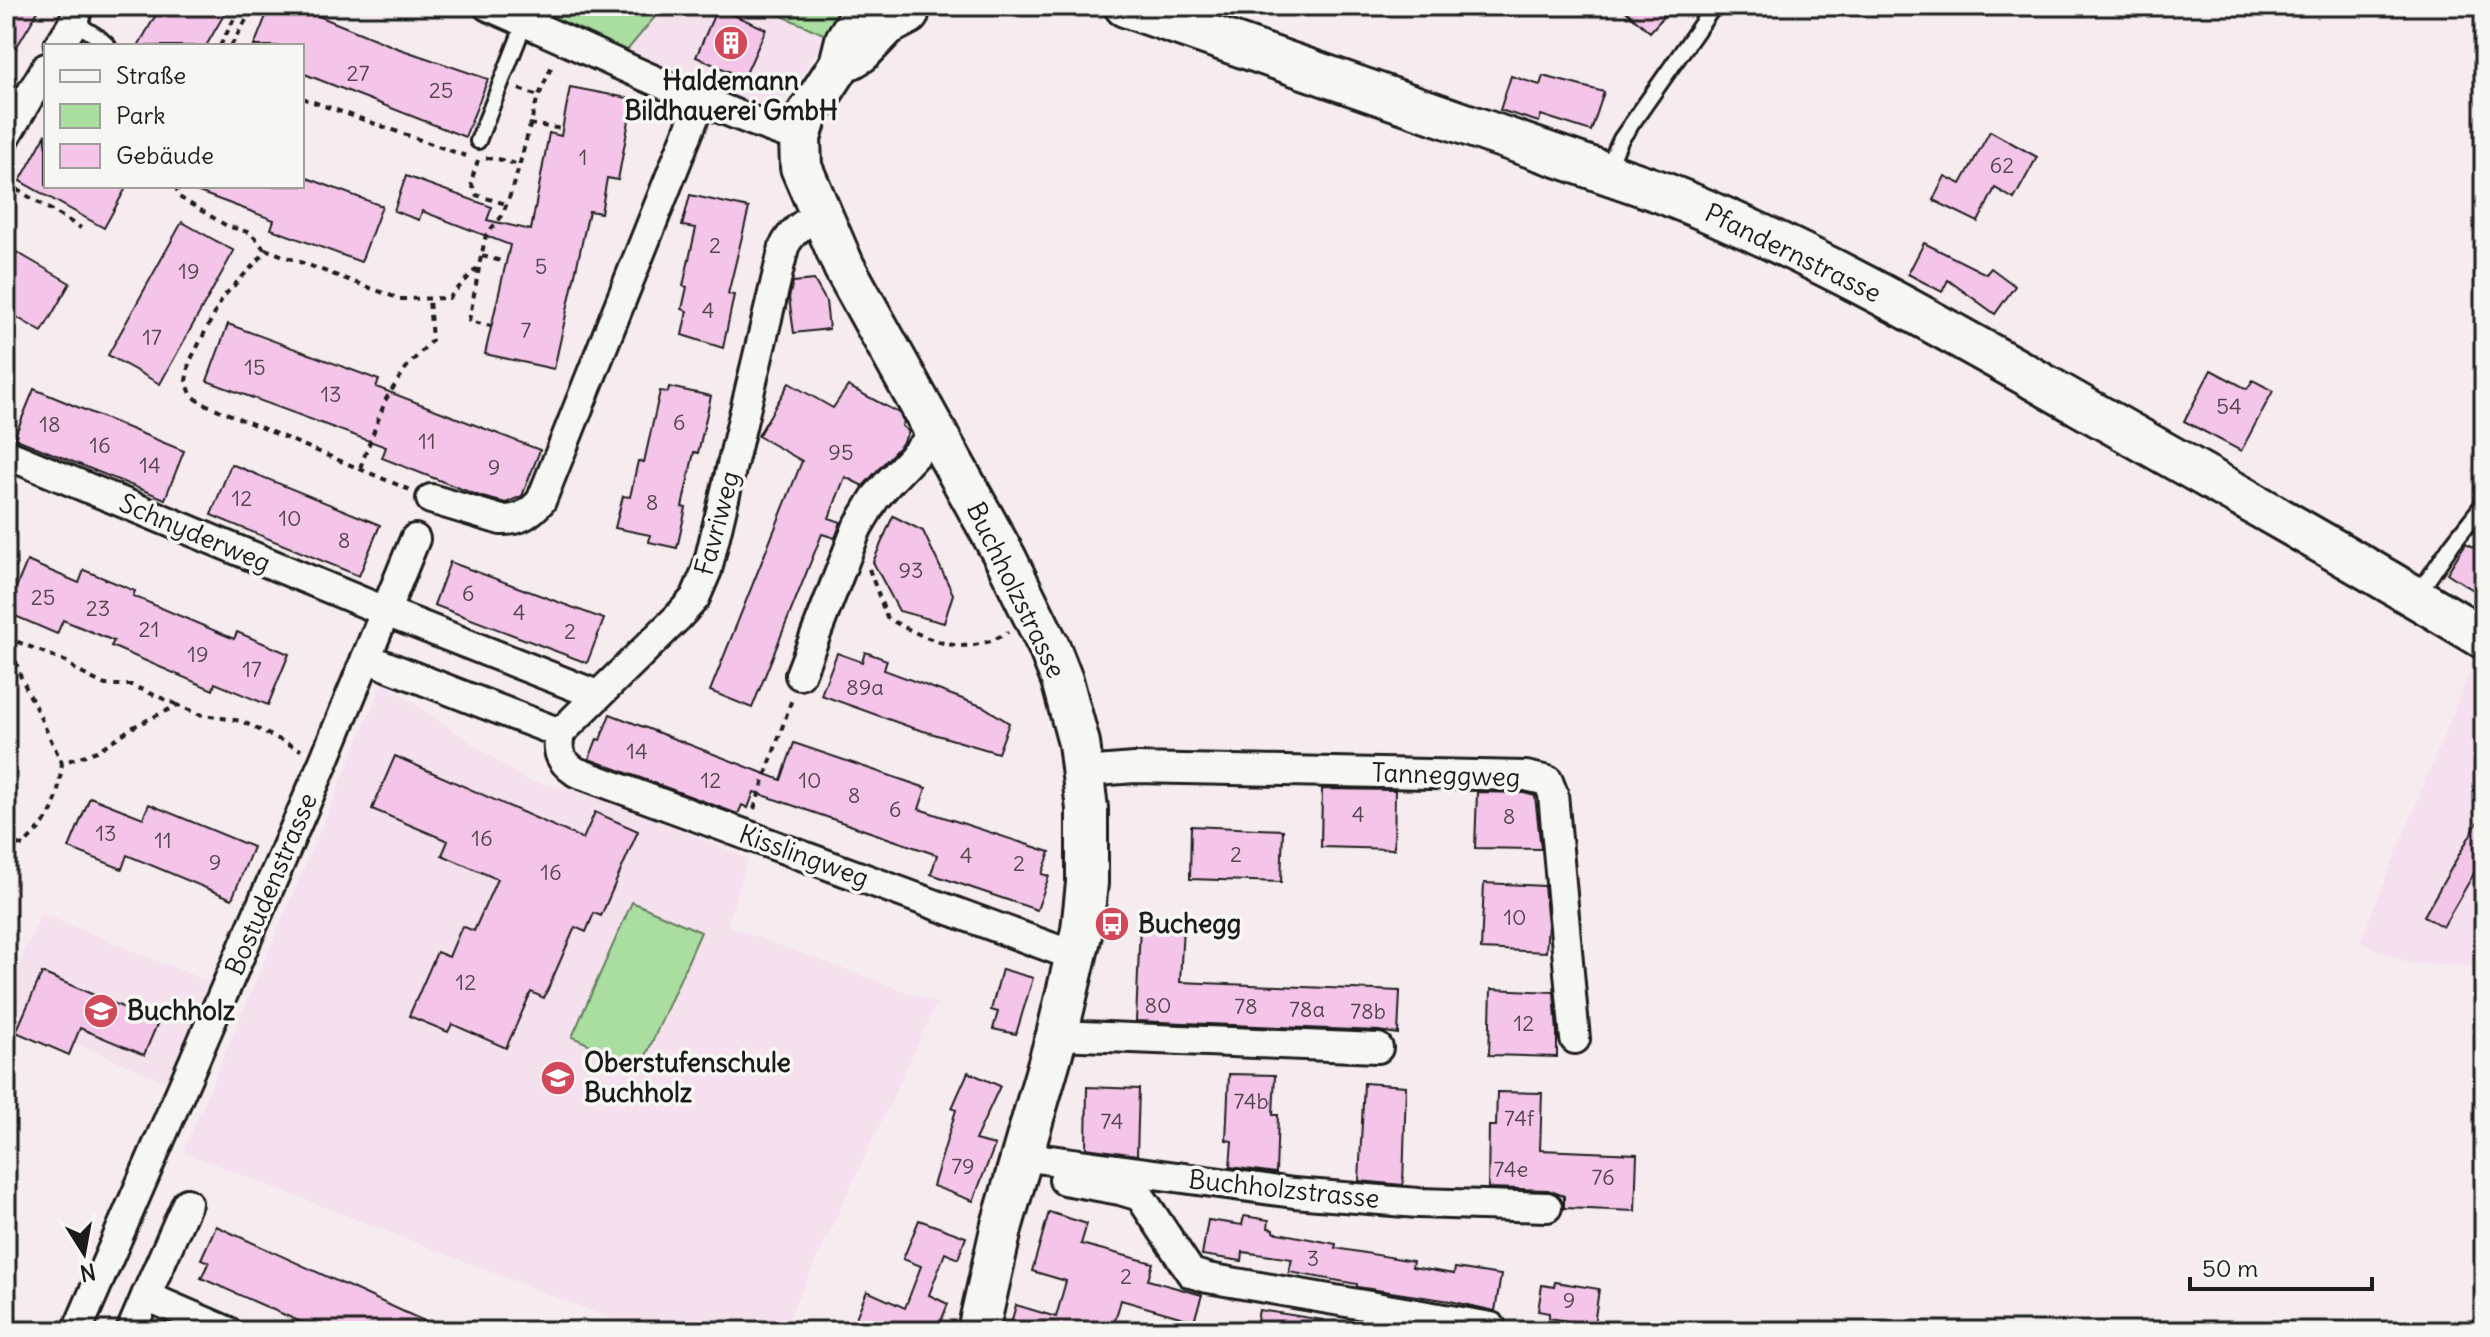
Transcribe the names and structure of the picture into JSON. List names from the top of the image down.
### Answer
{
  "streets": {
    "street": [
      "Pfandernstrasse",
      "Favriweg",
      "Schnyderweg",
      "Buchholzstrasse",
      "Tanneggweg",
      "Kisslingweg",
      "Bostudenstrasse"
    ]
  },
  "crossings": [
    ["Favriweg", "Schnyderweg"],
    ["Favriweg", "Buchholzstrasse"],
    ["Favriweg", "Kisslingweg"],
    ["Schnyderweg", "Bostudenstrasse"],
    ["Buchholzstrasse", "Tanneggweg"],
    ["Buchholzstrasse", "Kisslingweg"]
  ],
  "places": {
    "building": ["Haldemann Bildhauerei GmbH"],
    "bus stop": ["Buchegg"],
    "school or university": ["Buchholz", "Oberstufenschule Buchholz"]
  },
  "house_numbers": [
    "27",
    "25",
    "1",
    "62",
    "2",
    "5",
    "19",
    "4",
    "7",
    "17",
    "15",
    "13",
    "54",
    "6",
    "18",
    "11",
    "16",
    "95",
    "14",
    "9",
    "12",
    "8",
    "10",
    "8",
    "93",
    "6",
    "25",
    "23",
    "4",
    "21",
    "2",
    "19",
    "17",
    "89a",
    "14",
    "12",
    "10",
    "8",
    "6",
    "4",
    "8",
    "13",
    "16",
    "11",
    "2",
    "4",
    "9",
    "2",
    "16",
    "10",
    "12",
    "80",
    "78",
    "78a",
    "78b",
    "12",
    "74b",
    "74f",
    "74",
    "79",
    "74e",
    "76",
    "3",
    "2",
    "9"
  ],
  "legend": ["Straße", "Park", "Gebäude"],
  "scale_bar": "50 m",
  "north": "bottom"
}
